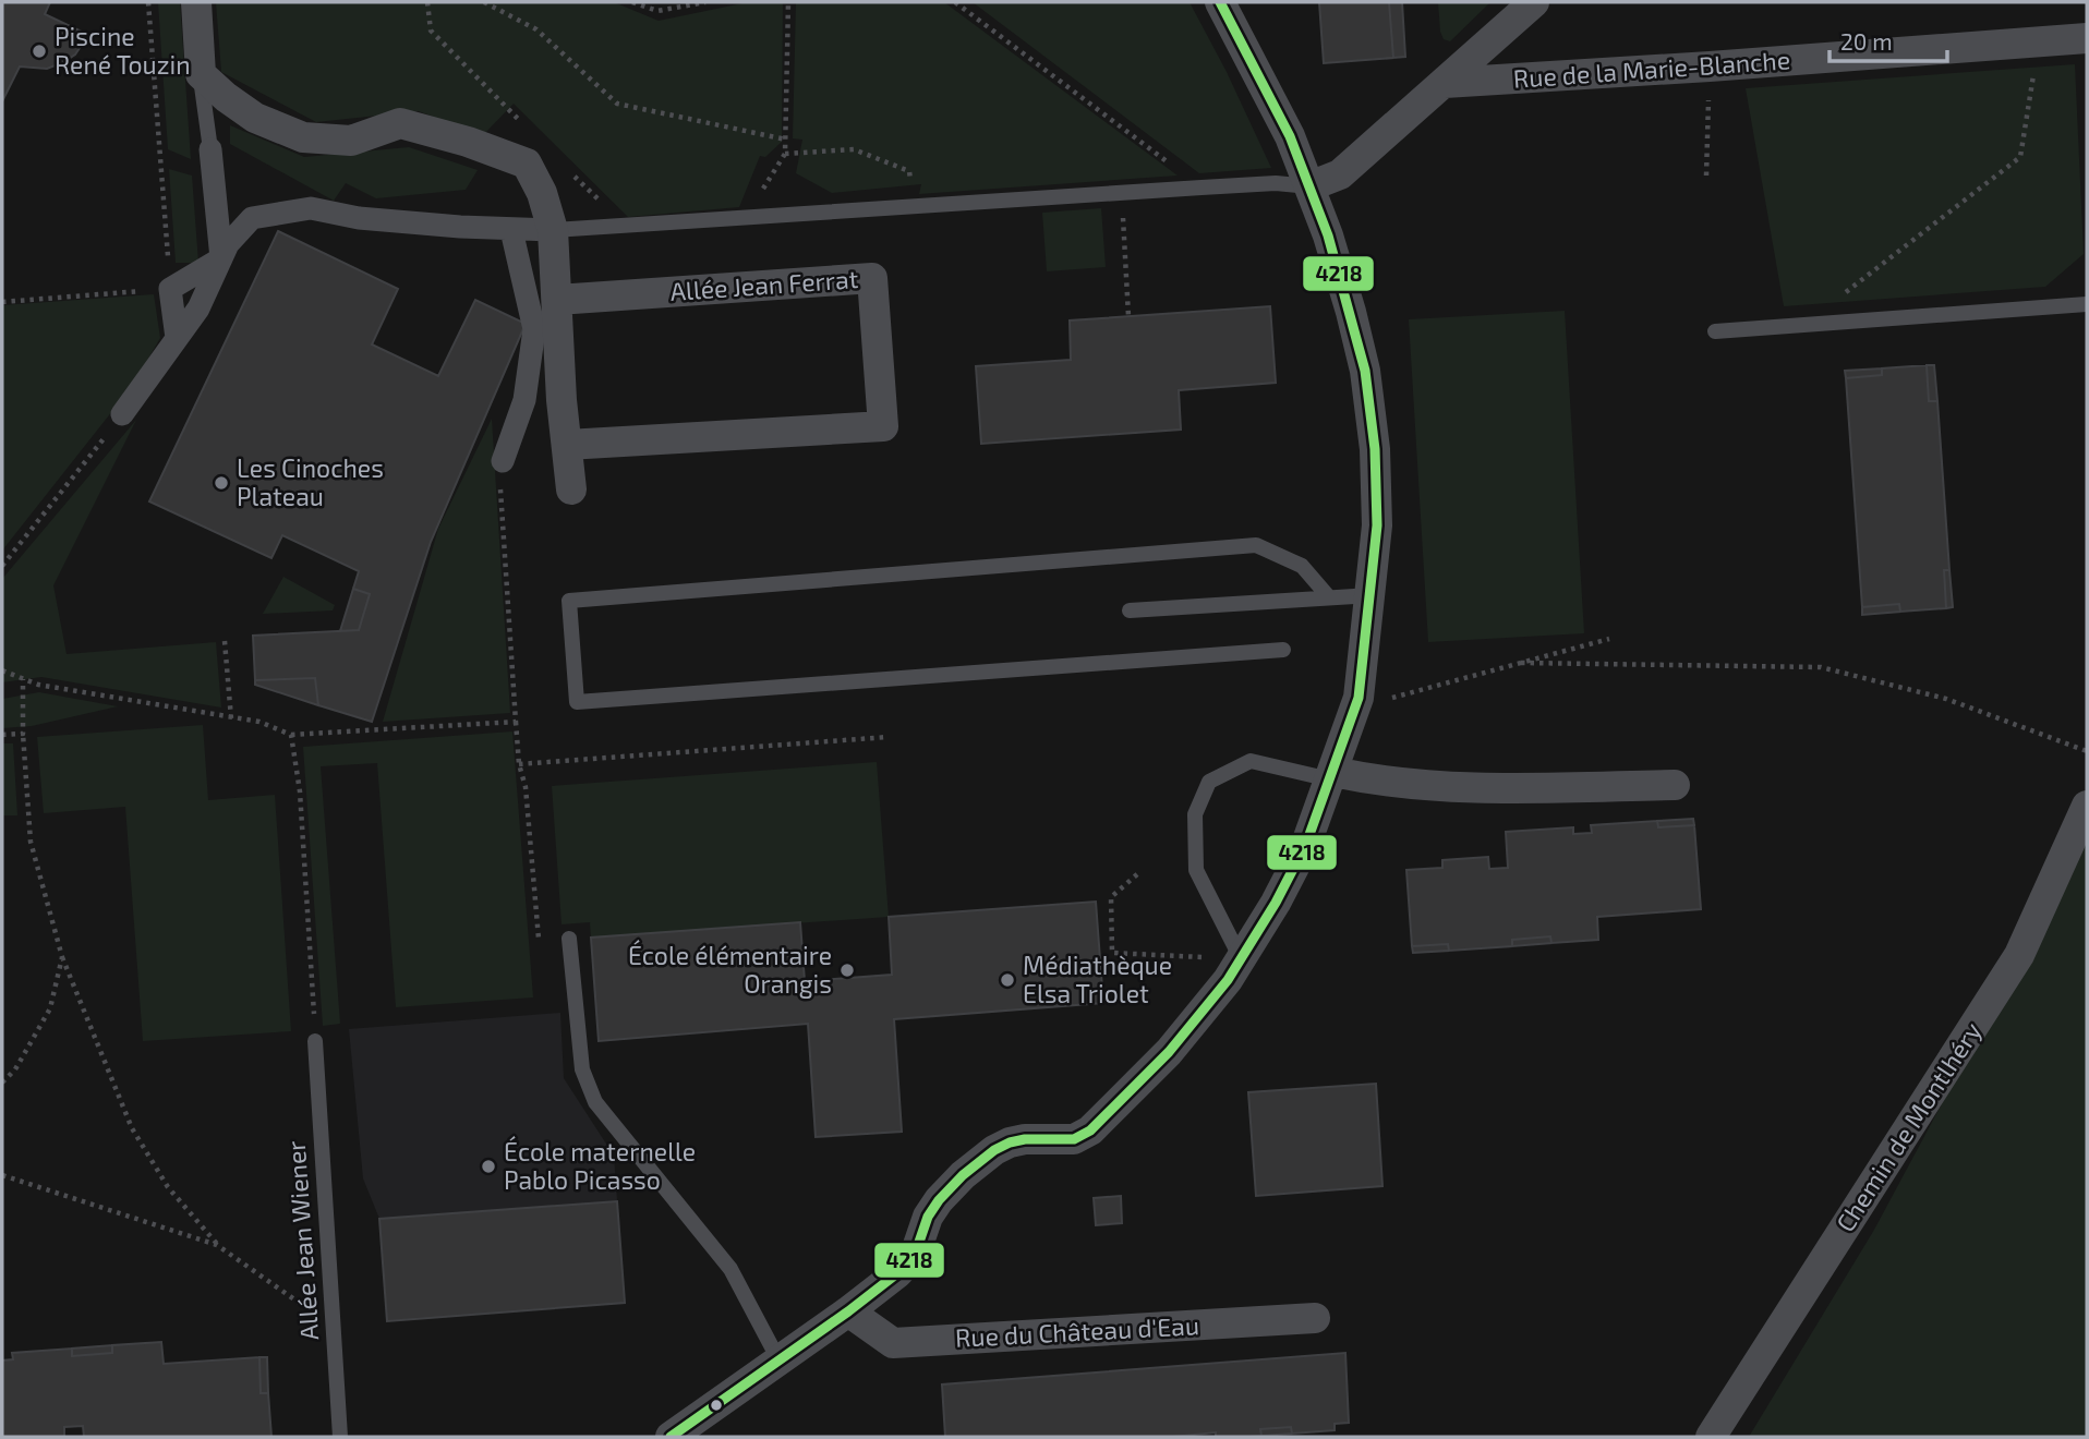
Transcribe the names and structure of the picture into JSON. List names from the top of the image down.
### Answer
{
  "streets": {
    "street": [
      "Rue de la Marie-Blanche",
      "Allée Jean Ferrat",
      "Chemin de Montlhéry",
      "Rue du Château d'Eau"
    ],
    "lane": ["Allée Jean Wiener"]
  },
  "places": [
    "Piscine René Touzin",
    "Les Cinoches Plateau",
    "École élémentaire Orangis",
    "Médiathèque Elsa Triolet",
    "École maternelle Pablo Picasso"
  ],
  "lines": ["transit line 4218"],
  "scale_bar": "20 m"
}
